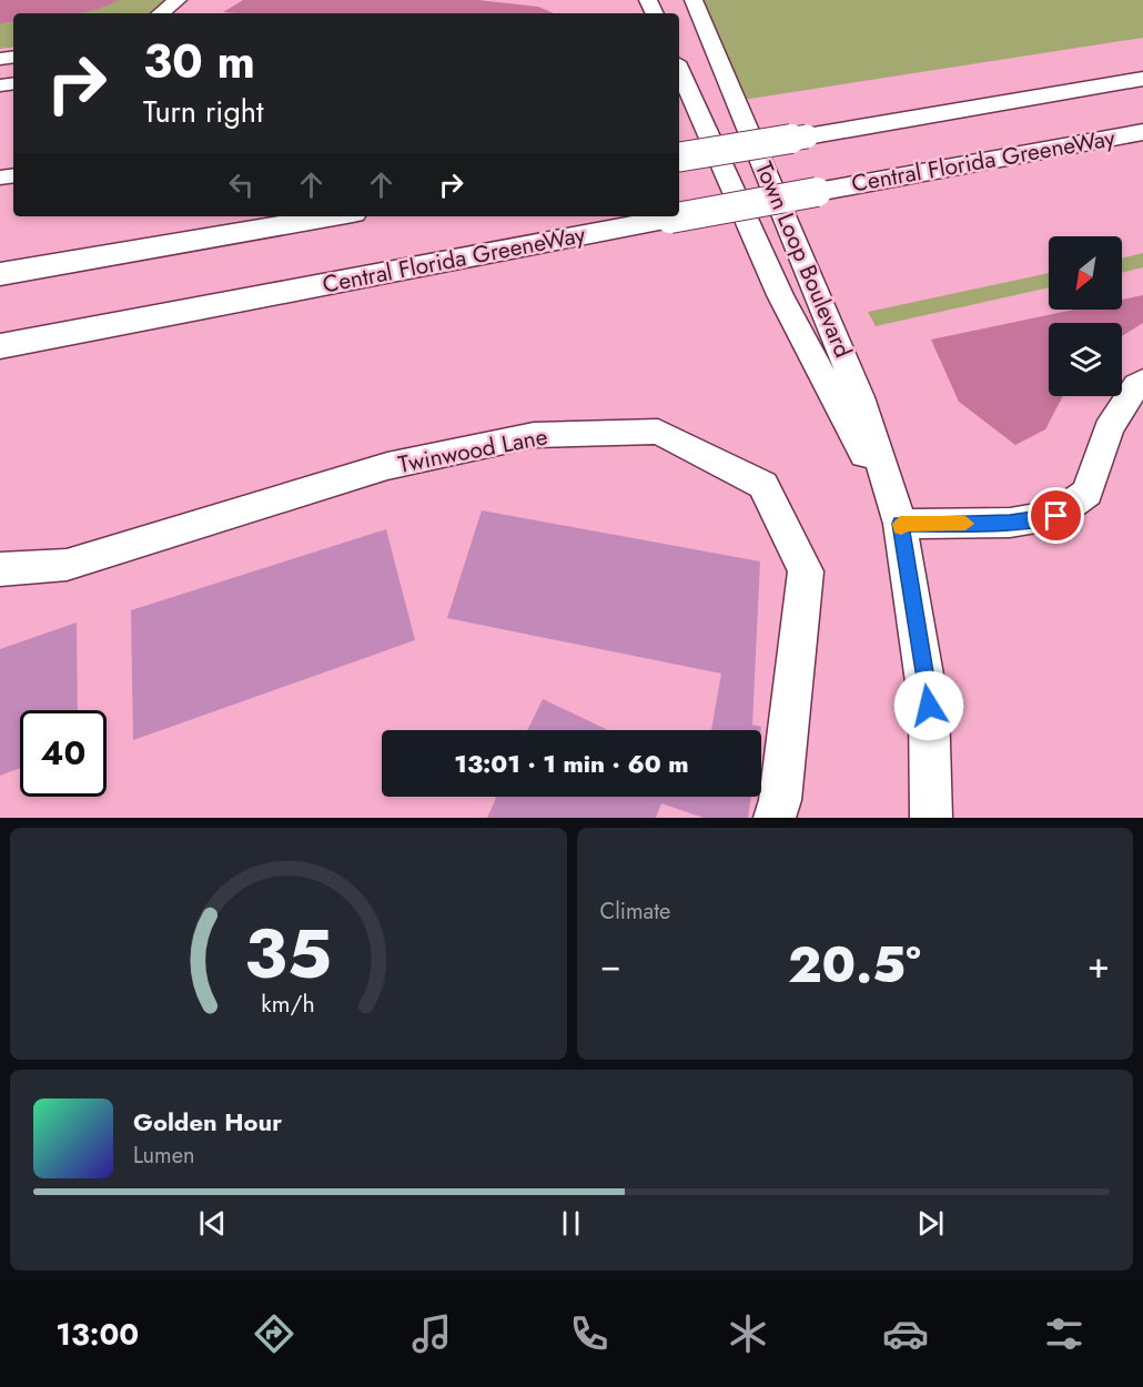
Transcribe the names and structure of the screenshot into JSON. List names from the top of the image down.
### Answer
{
  "streets": {
    "highway": ["Central Florida GreeneWay"],
    "street": ["Town Loop Boulevard", "Twinwood Lane"]
  },
  "north": "bottom left",
  "page": {
    "turn": ["30 m", "Turn right"],
    "limit": "40",
    "trip": "13:01 · 1 min · 60 m",
    "tile": "Climate",
    "heat": ["−", "20.5°", "+"],
    "song": ["Golden Hour", "Lumen"],
    "tabs": "13:00",
    "gauge": ["35", "km/h"]
  }
}
